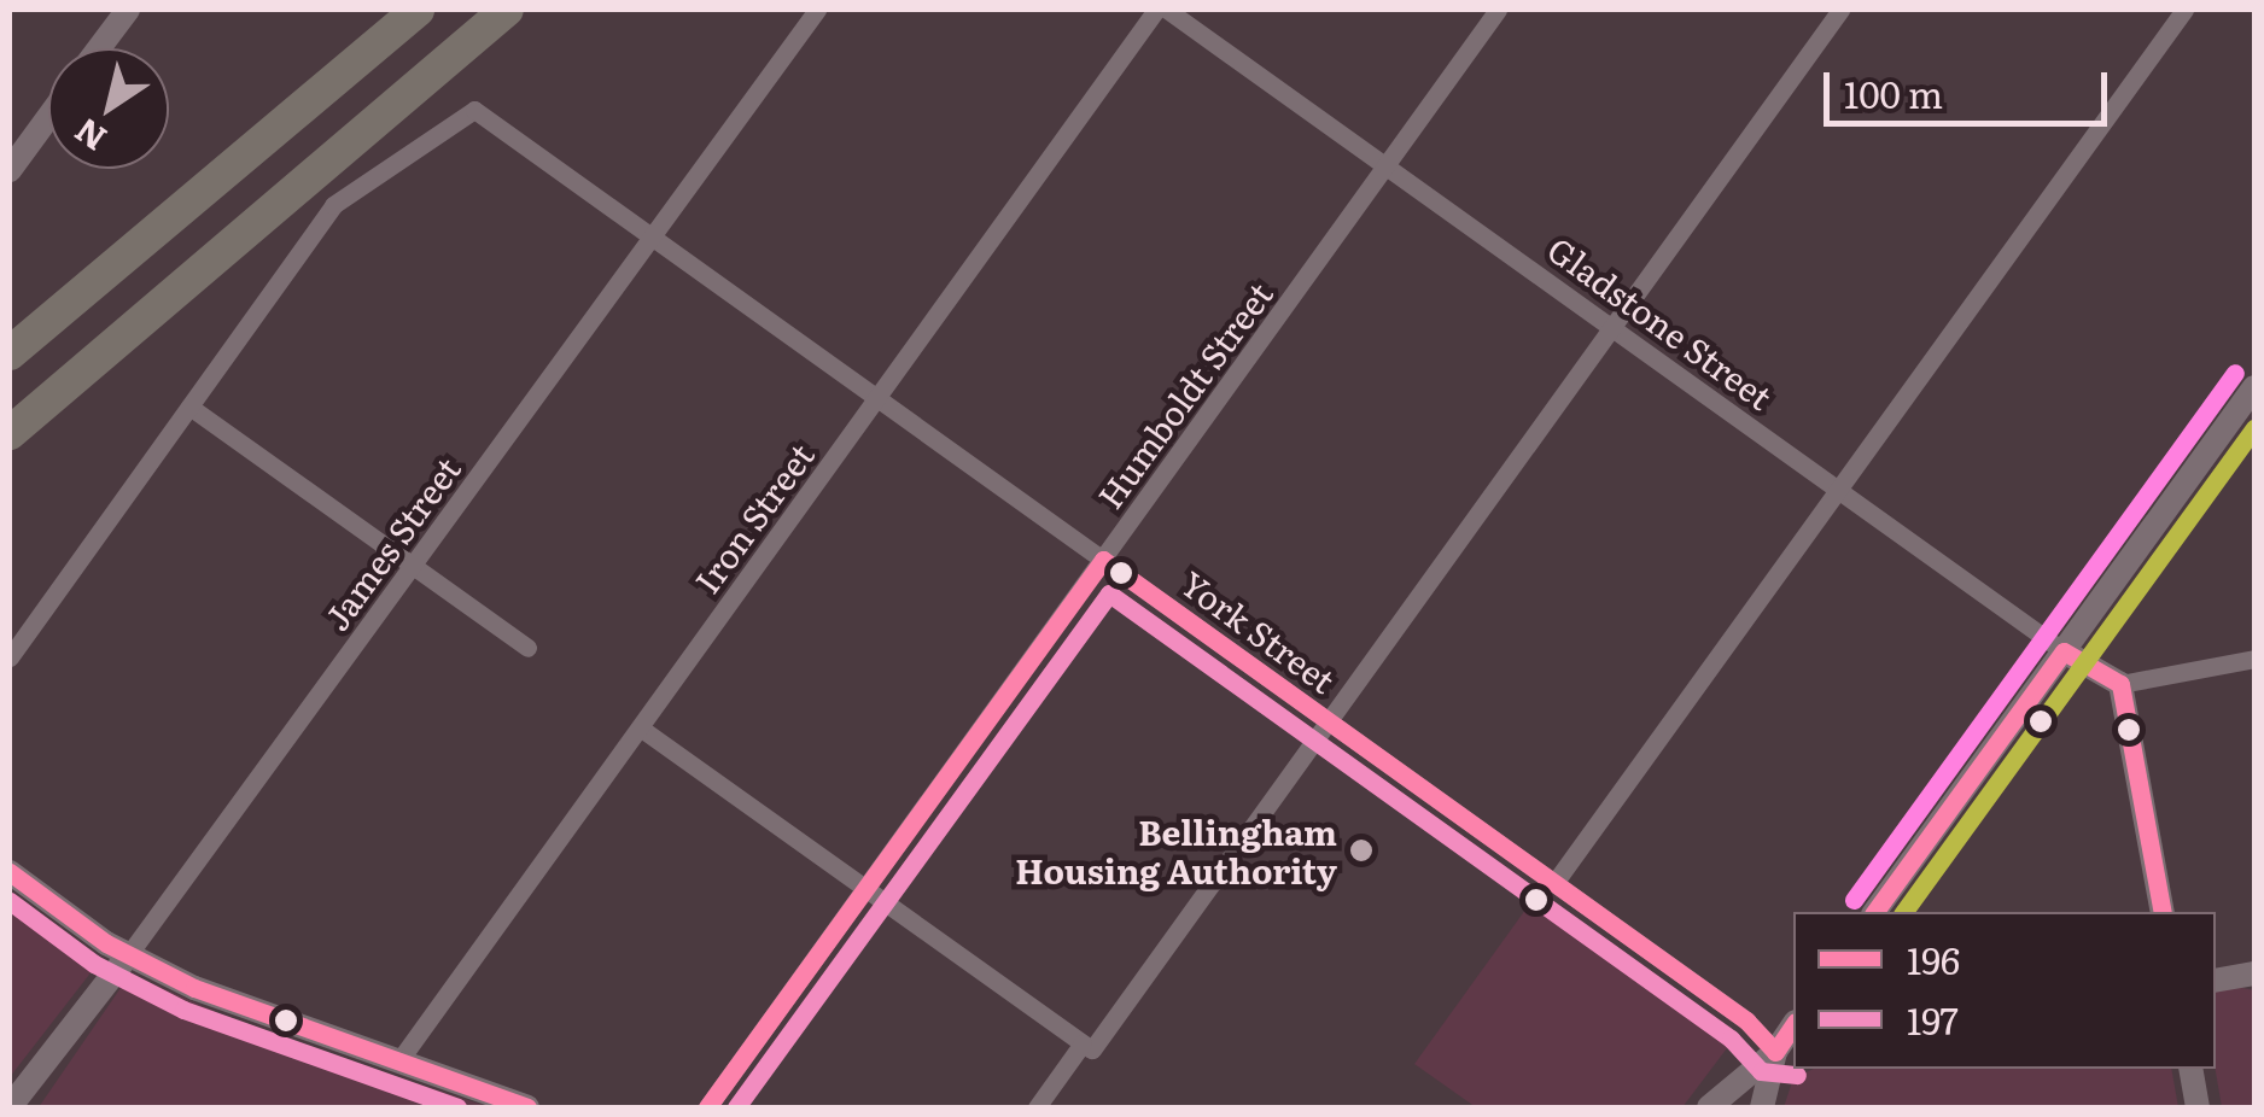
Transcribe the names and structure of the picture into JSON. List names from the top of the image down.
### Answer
{
  "streets": {
    "street": [
      "Gladstone Street",
      "Humboldt Street",
      "Iron Street",
      "James Street",
      "York Street"
    ]
  },
  "crossings": [
    ["Gladstone Street", "Humboldt Street"],
    ["Humboldt Street", "York Street"],
    ["Iron Street", "York Street"],
    ["James Street", "York Street"]
  ],
  "places": ["Bellingham Housing Authority"],
  "lines": ["transit line 196", "transit line 197"],
  "legend": ["196", "197"],
  "scale_bar": "100 m",
  "north": "bottom left"
}
